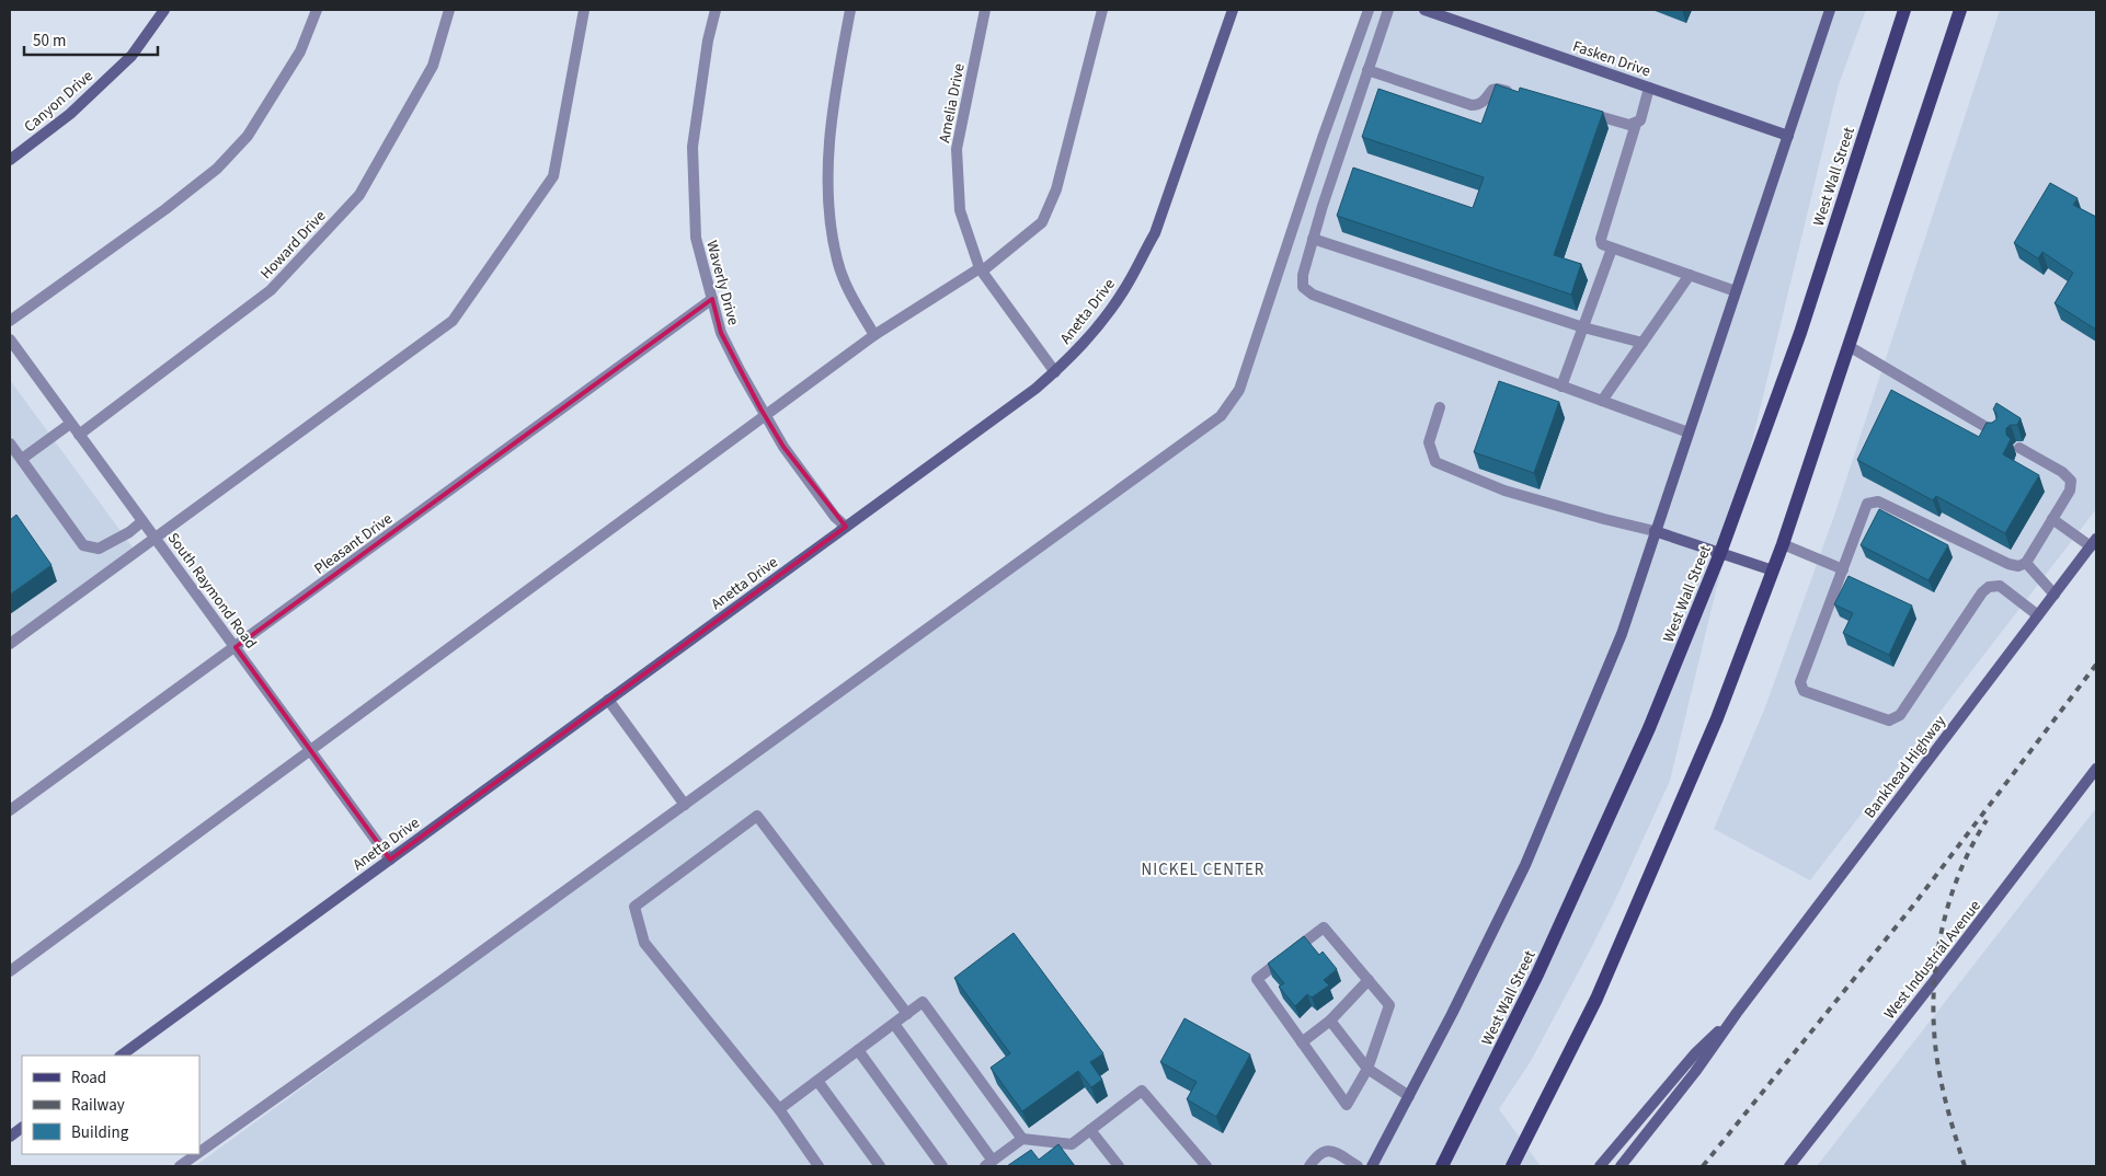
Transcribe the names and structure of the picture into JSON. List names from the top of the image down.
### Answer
{
  "streets": {
    "main road": ["West Wall Street"],
    "street": [
      "Fasken Drive",
      "Canyon Drive",
      "Amelia Drive",
      "Howard Drive",
      "Waverly Drive",
      "Anetta Drive",
      "Pleasant Drive",
      "South Raymond Road",
      "Bankhead Highway",
      "West Industrial Avenue"
    ]
  },
  "crossings": [
    ["Amelia Drive", "Anetta Drive"],
    ["Howard Drive", "South Raymond Road"],
    ["Waverly Drive", "Anetta Drive"],
    ["Waverly Drive", "Pleasant Drive"],
    ["Anetta Drive", "South Raymond Road"],
    ["Pleasant Drive", "South Raymond Road"]
  ],
  "districts": ["NICKEL CENTER"],
  "legend": ["Road", "Railway", "Building"],
  "scale_bar": "50 m"
}
